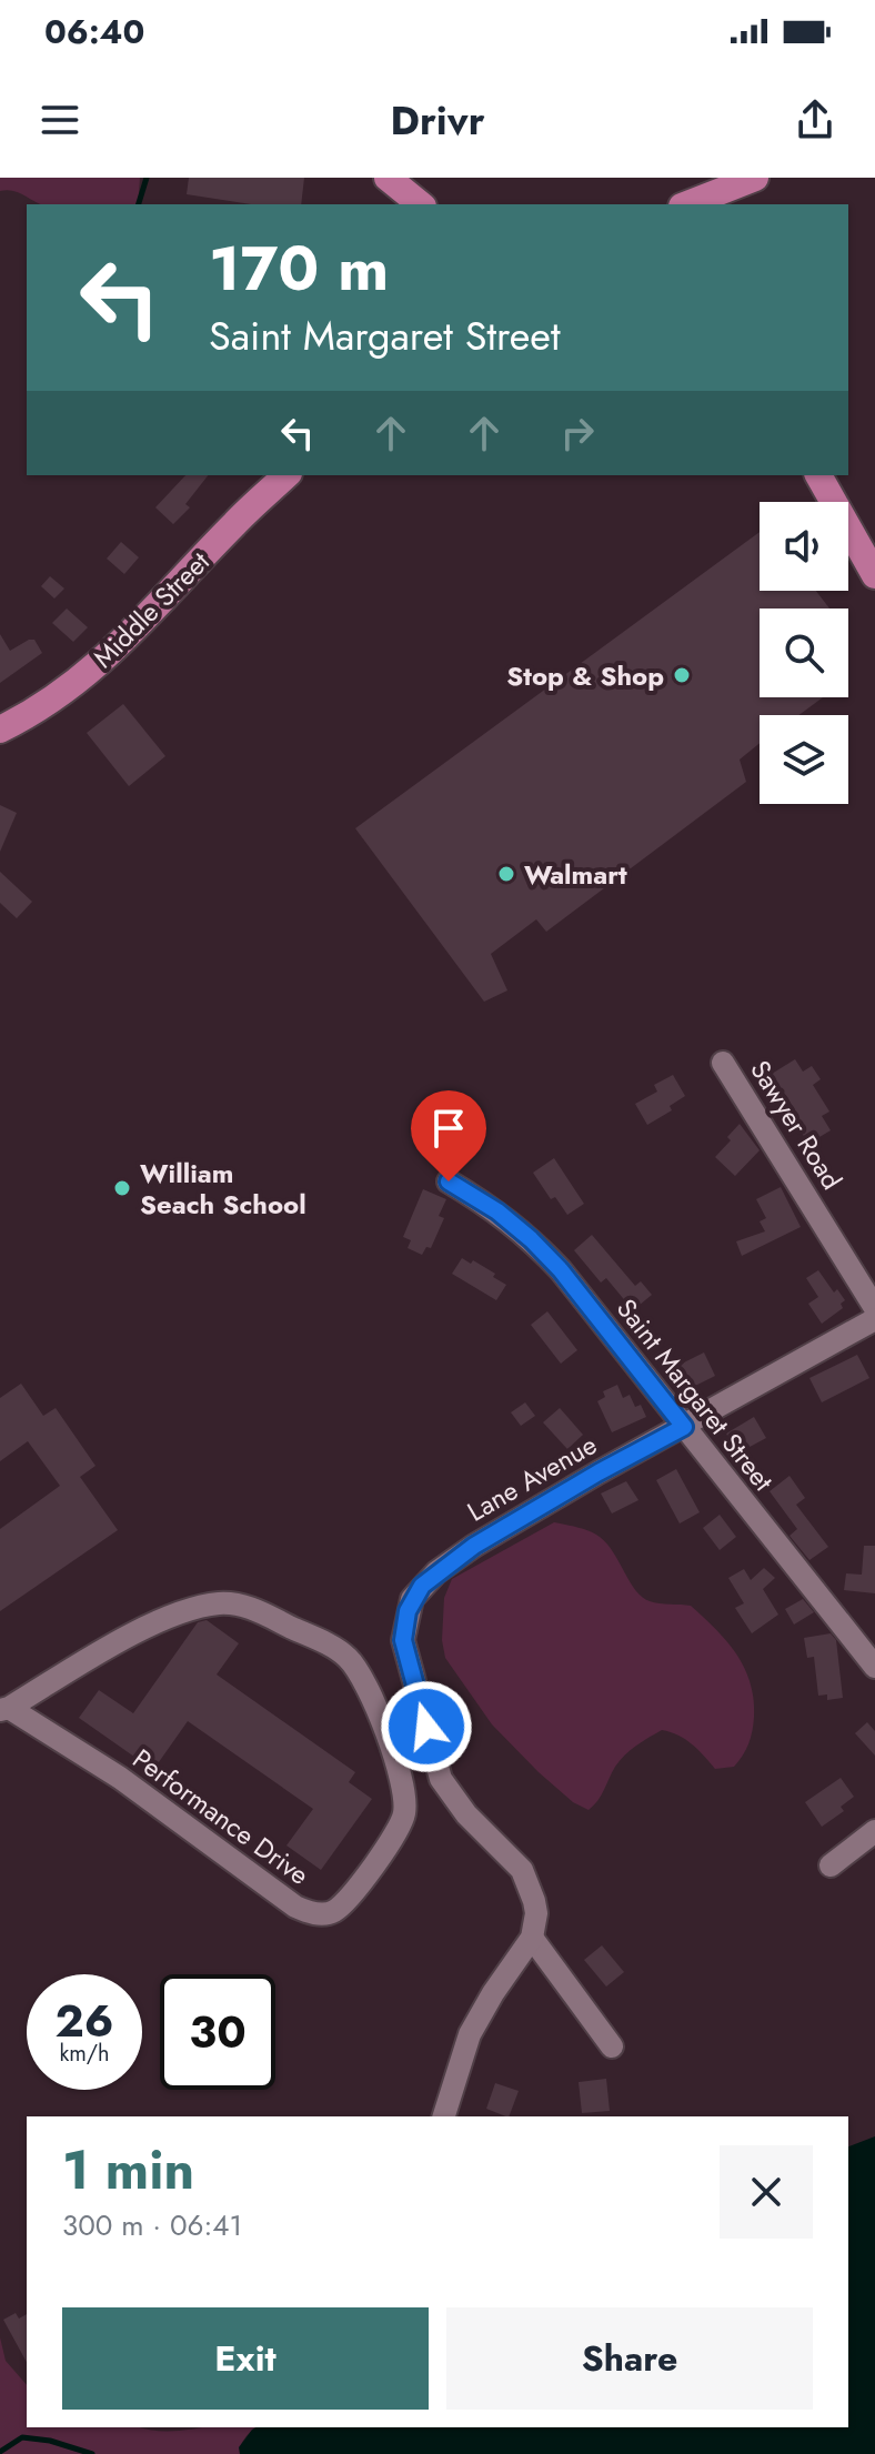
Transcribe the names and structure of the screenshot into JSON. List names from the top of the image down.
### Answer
{
  "streets": {
    "main road": ["Middle Street"],
    "street": [
      "Sawyer Road",
      "Saint Margaret Street",
      "Lane Avenue",
      "Performance Drive"
    ]
  },
  "crossings": [
    ["Saint Margaret Street", "Lane Avenue"]
  ],
  "places": ["Stop & Shop", "Walmart", "William Seach School"],
  "page": {
    "status": "06:40",
    "header": "Drivr",
    "turn": ["170 m", "Saint Margaret Street"],
    "speed": "26 km/h",
    "limit": "30",
    "heading": ["1 min", "300 m · 06:41"],
    "buttons": ["Exit", "Share"]
  }
}
